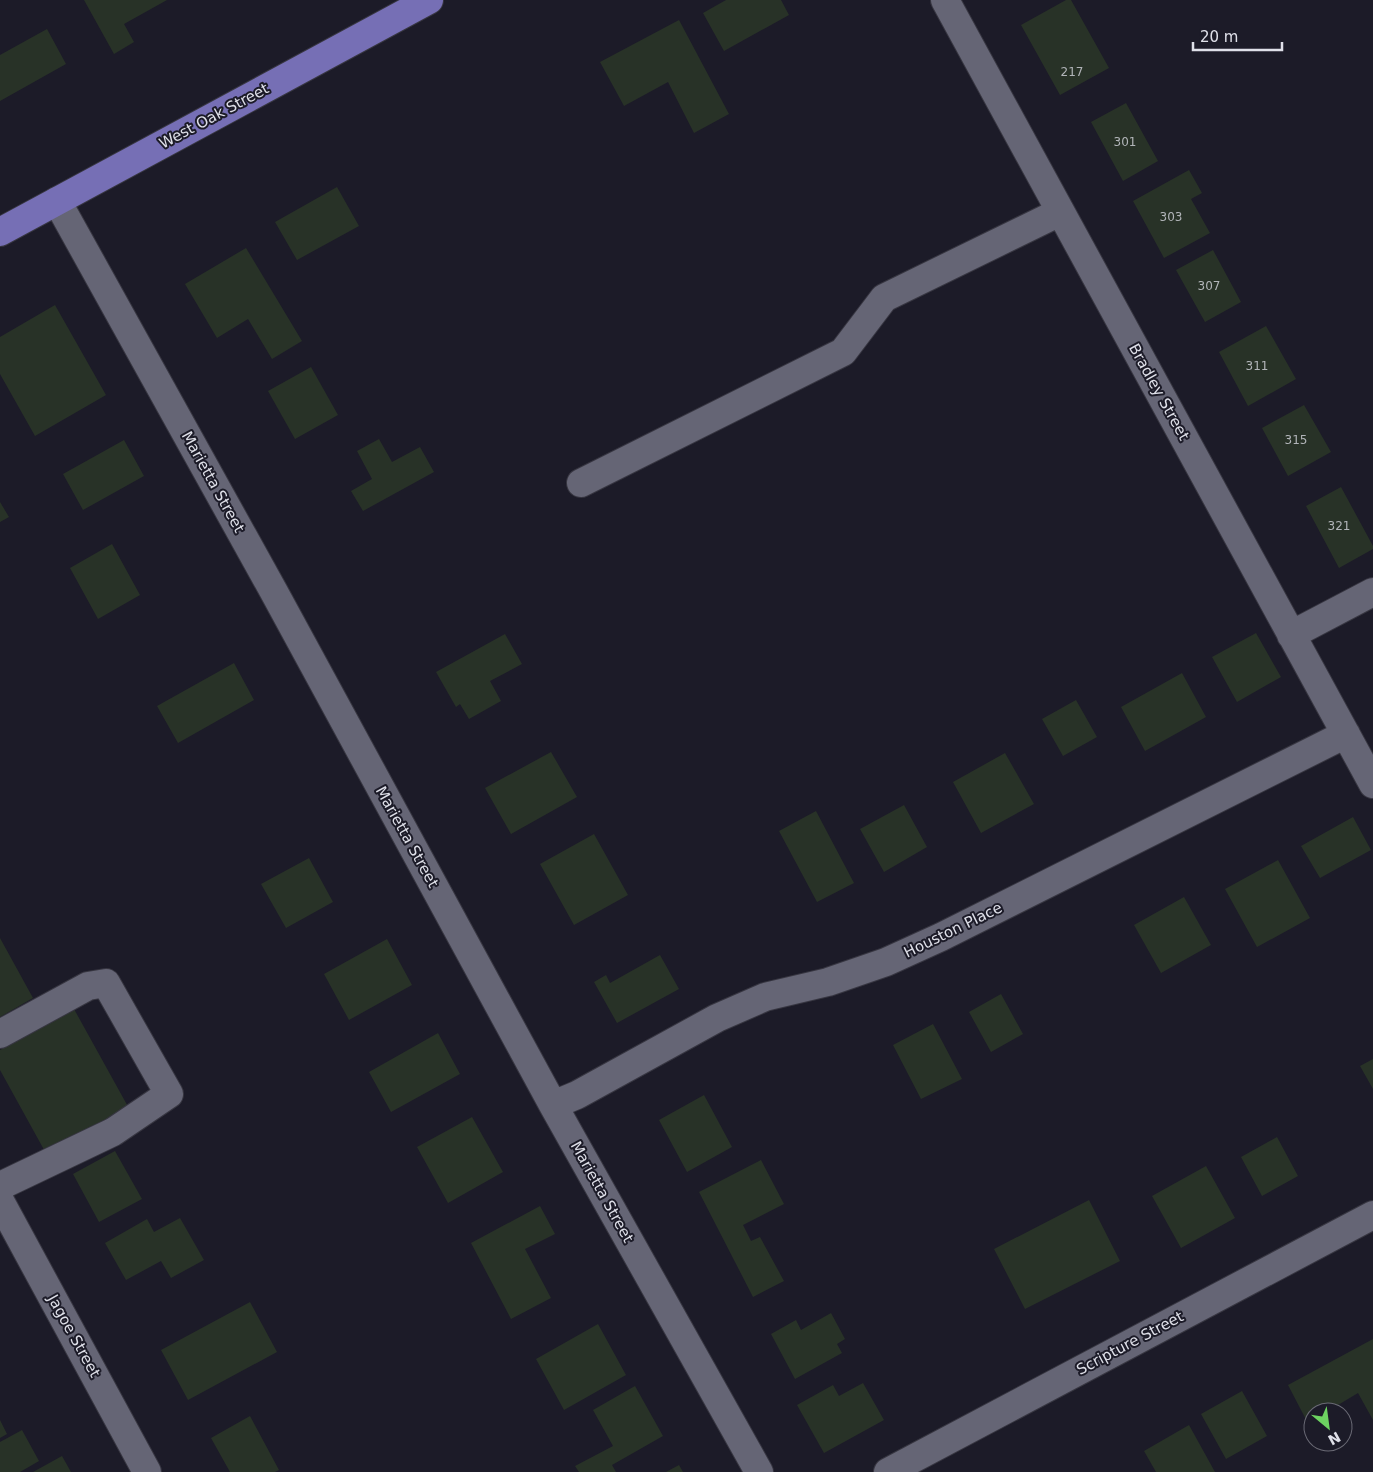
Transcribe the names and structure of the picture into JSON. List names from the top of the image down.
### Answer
{
  "streets": {
    "main road": ["West Oak Street"],
    "street": [
      "Bradley Street",
      "Marietta Street",
      "Houston Place",
      "Jagoe Street",
      "Scripture Street"
    ]
  },
  "crossings": [
    ["West Oak Street", "Marietta Street"],
    ["Bradley Street", "Houston Place"],
    ["Marietta Street", "Houston Place"]
  ],
  "house_numbers": [
    "217",
    "301",
    "303",
    "307",
    "311",
    "315",
    "321"
  ],
  "scale_bar": "20 m",
  "north": "bottom right"
}
